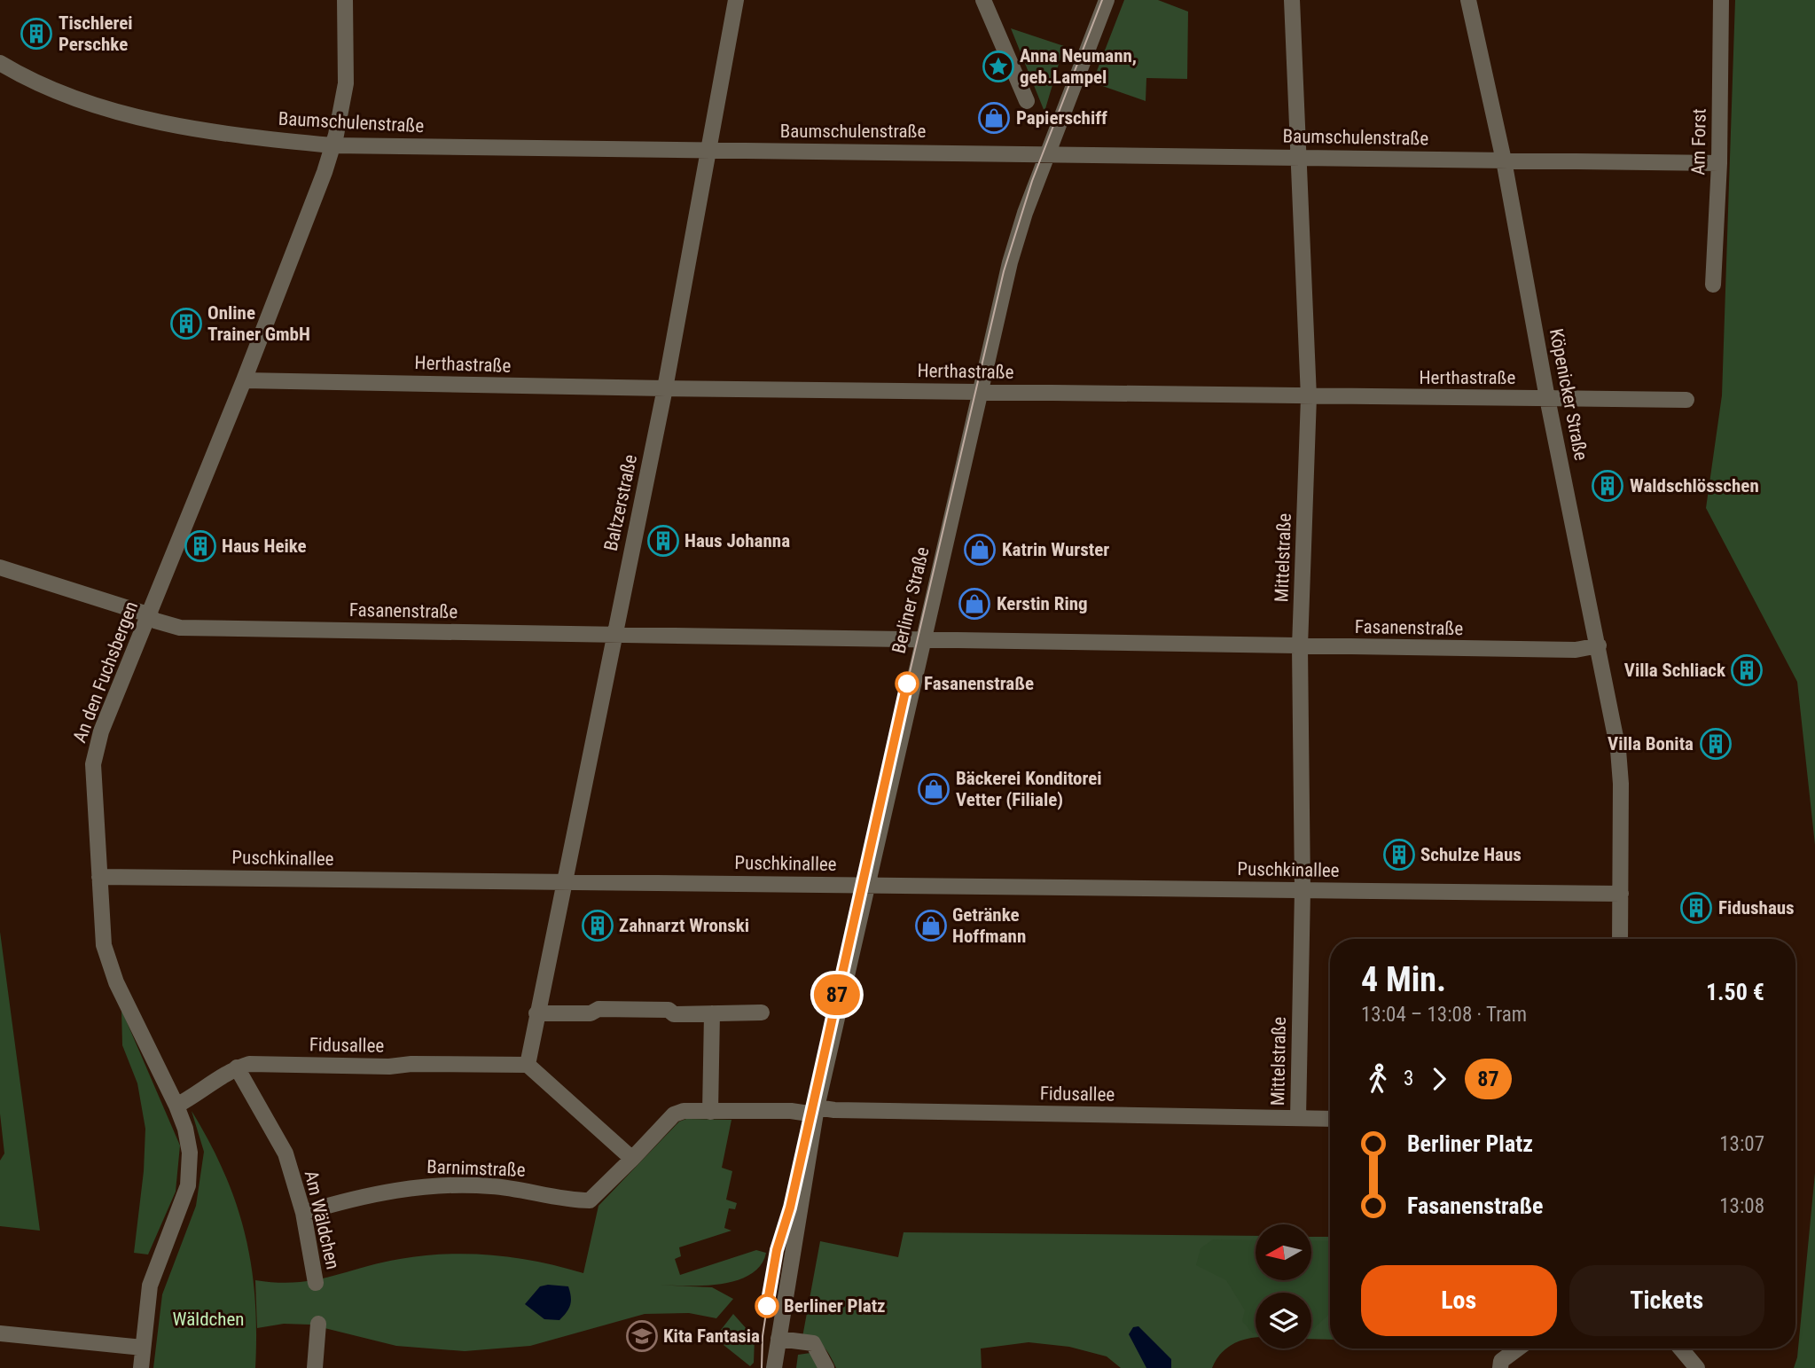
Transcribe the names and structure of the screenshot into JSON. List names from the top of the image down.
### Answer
{
  "streets": {
    "street": [
      "Baumschulenstraße",
      "Am Forst",
      "Herthastraße",
      "Köpenicker Straße",
      "Baltzerstraße",
      "Mittelstraße",
      "Berliner Straße",
      "Fasanenstraße",
      "An den Fuchsbergen",
      "Puschkinallee",
      "Fidusallee",
      "Barnimstraße",
      "Am Wäldchen"
    ]
  },
  "crossings": [
    ["Baumschulenstraße", "Am Forst"],
    ["Baumschulenstraße", "Köpenicker Straße"],
    ["Baumschulenstraße", "Baltzerstraße"],
    ["Baumschulenstraße", "Mittelstraße"],
    ["Baumschulenstraße", "Berliner Straße"],
    ["Baumschulenstraße", "An den Fuchsbergen"],
    ["Herthastraße", "Köpenicker Straße"],
    ["Herthastraße", "Baltzerstraße"],
    ["Herthastraße", "Mittelstraße"],
    ["Herthastraße", "Berliner Straße"],
    ["Herthastraße", "An den Fuchsbergen"],
    ["Köpenicker Straße", "Fasanenstraße"],
    ["Köpenicker Straße", "Puschkinallee"],
    ["Baltzerstraße", "Fasanenstraße"],
    ["Baltzerstraße", "Puschkinallee"],
    ["Mittelstraße", "Fasanenstraße"],
    ["Mittelstraße", "Puschkinallee"],
    ["Mittelstraße", "Fidusallee"],
    ["Berliner Straße", "Fasanenstraße"],
    ["Berliner Straße", "Puschkinallee"],
    ["Berliner Straße", "Fidusallee"],
    ["Fasanenstraße", "An den Fuchsbergen"],
    ["An den Fuchsbergen", "Puschkinallee"],
    ["An den Fuchsbergen", "Fidusallee"],
    ["Fidusallee", "Barnimstraße"],
    ["Fidusallee", "Am Wäldchen"],
    ["Barnimstraße", "Am Wäldchen"]
  ],
  "parks": ["Wäldchen"],
  "places": {
    "building": [
      "Tischlerei Perschke",
      "Online Trainer GmbH",
      "Waldschlösschen",
      "Haus Johanna",
      "Haus Heike",
      "Villa Schliack",
      "Villa Bonita",
      "Schulze Haus",
      "Fidushaus",
      "Zahnarzt Wronski"
    ],
    "place": ["Anna Neumann, geb.Lampel"],
    "shop": [
      "Papierschiff",
      "Katrin Wurster",
      "Kerstin Ring",
      "Bäckerei Konditorei Vetter (Filiale)",
      "Getränke Hoffmann"
    ],
    "other": ["Fasanenstraße", "Berliner Platz"],
    "school or university": ["Kita Fantasia"]
  },
  "lines": ["tram line 87"],
  "north": "left",
  "page": {
    "on_map": "87",
    "heading": ["4 Min.", "13:04 – 13:08 · Tram", "1.50 €"],
    "legs": ["3", "87"],
    "list": [
      {
        "name": "Berliner Platz",
        "value": "13:07"
      },
      {
        "name": "Fasanenstraße",
        "value": "13:08"
      }
    ],
    "buttons": ["Los", "Tickets"]
  }
}
